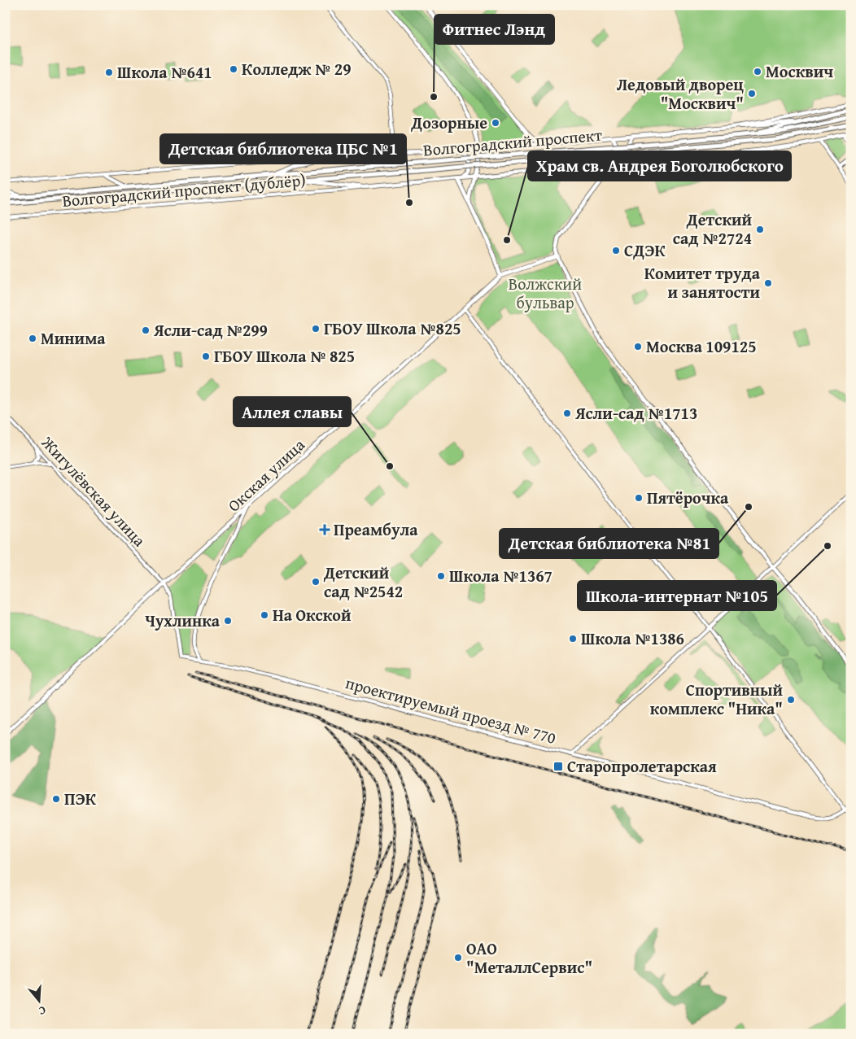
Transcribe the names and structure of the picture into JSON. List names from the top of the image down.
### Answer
{
  "streets": {
    "main road": ["Волгоградский проспект", "Волгоградский проспект (дублёр)", "Окская улица"],
    "street": ["Жигулёвская улица", "проектируемый проезд № 770"]
  },
  "crossings": [
    ["Волгоградский проспект", "Волгоградский проспект (дублёр)"],
    ["Окская улица", "Жигулёвская улица"],
    ["Окская улица", "проектируемый проезд № 770"],
    ["Жигулёвская улица", "проектируемый проезд № 770"]
  ],
  "parks": ["Волжский бульвар"],
  "places": {
    "other": [
      "Колледж № 29",
      "Москвич",
      "Школа №641",
      "Ледовый дворец \"Москвич\"",
      "Фитнес Лэнд",
      "Дозорные",
      "Детская библиотека ЦБС №1",
      "Детский сад №2724",
      "Храм св. Андрея Боголюбского",
      "СДЭК",
      "Комитет труда и занятости",
      "ГБОУ Школа №825",
      "Ясли-сад №299",
      "Минима",
      "Москва 109125",
      "ГБОУ Школа № 825",
      "Ясли-сад №1713",
      "Аллея славы",
      "Пятёрочка",
      "Детская библиотека №81",
      "Школа-интернат №105",
      "Школа №1367",
      "Детский сад №2542",
      "На Окской",
      "Чухлинка",
      "Школа №1386",
      "Спортивный комплекс \"Ника\"",
      "ПЭК",
      "ОАО \"МеталлСервис\""
    ],
    "health": ["Преамбула"],
    "transit": ["Старопролетарская"]
  },
  "north": "bottom"
}
